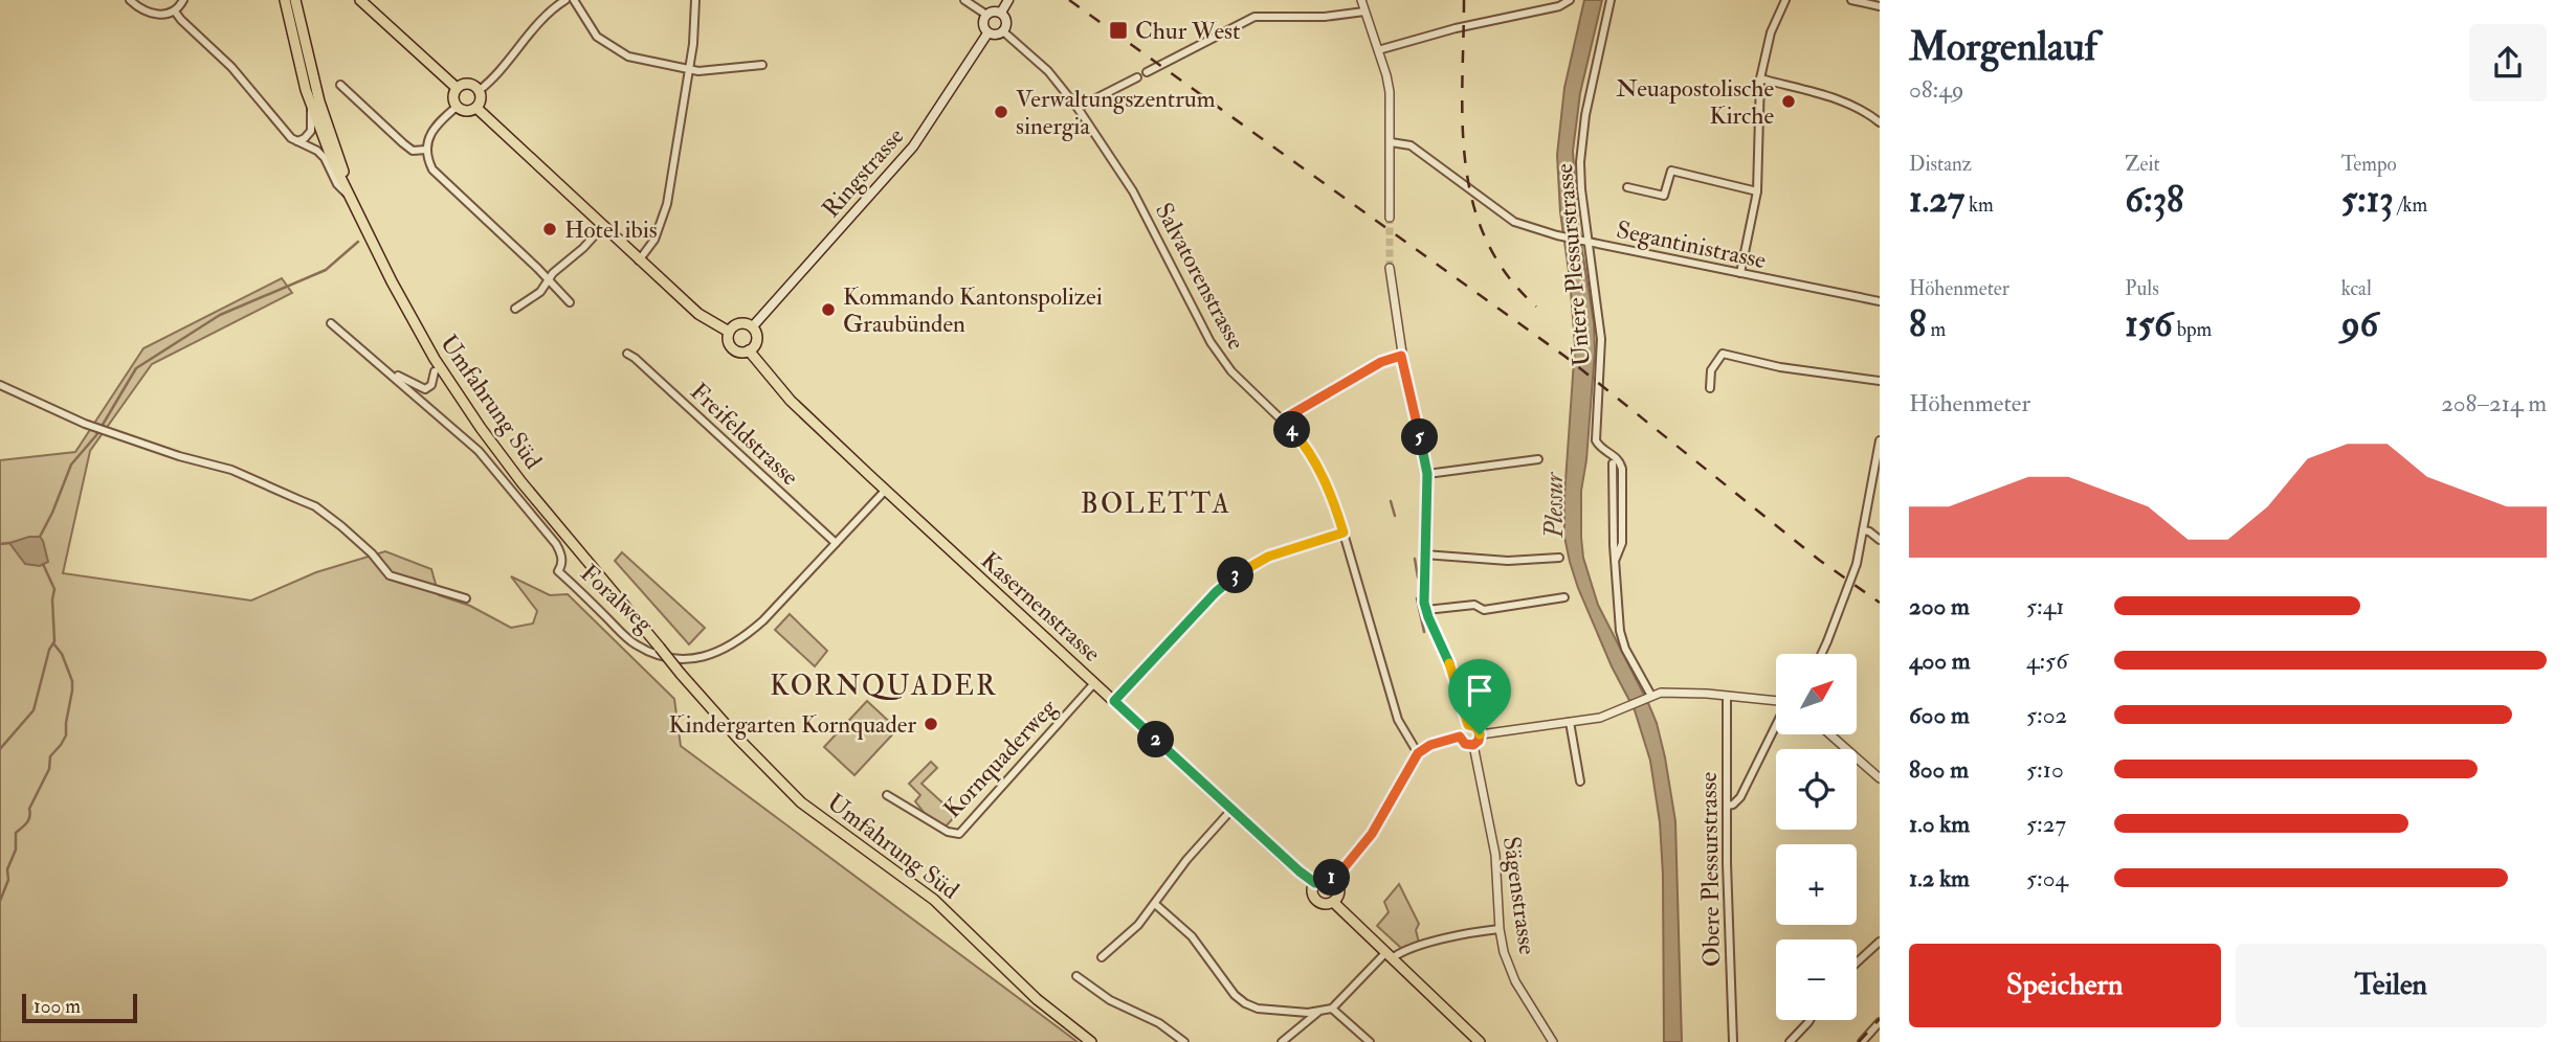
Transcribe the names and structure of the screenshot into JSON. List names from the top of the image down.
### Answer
{
  "streets": {
    "main road": ["Ringstrasse", "Umfahrung Süd", "Kasernenstrasse"],
    "street": [
      "Segantinistrasse",
      "Untere Plessurstrasse",
      "Salvatorenstrasse",
      "Freifeldstrasse",
      "Foralweg",
      "Kornquaderweg",
      "Obere Plessurstrasse",
      "Sägenstrasse"
    ]
  },
  "crossings": [
    ["Ringstrasse", "Salvatorenstrasse"],
    ["Ringstrasse", "Kasernenstrasse"],
    ["Segantinistrasse", "Untere Plessurstrasse"],
    ["Freifeldstrasse", "Foralweg"],
    ["Foralweg", "Kasernenstrasse"],
    ["Kasernenstrasse", "Kornquaderweg"]
  ],
  "districts": ["BOLETTA", "KORNQUADER"],
  "water": ["Plessur"],
  "places": {
    "transit": ["Chur West"],
    "other": [
      "Neuapostolische Kirche",
      "Verwaltungszentrum sinergia",
      "Hotel ibis",
      "Kommando Kantonspolizei Graubünden",
      "Kindergarten Kornquader"
    ]
  },
  "scale_bar": "100 m",
  "north": "top right",
  "page": {
    "heading": ["Morgenlauf", "08:49"],
    "stats": [
      ["Distanz", "1.27 km"],
      ["Zeit", "6:38"],
      ["Tempo", "5:13 /km"],
      ["Höhenmeter", "8 m"],
      ["Puls", "156 bpm"],
      ["kcal", "96"]
    ],
    "chart": ["Höhenmeter", "208–214 m"],
    "pins": [
      "4",
      "5",
      "3",
      "2",
      "1"
    ],
    "list": [
      {
        "name": "200 m",
        "note": "5:41"
      },
      {
        "name": "400 m",
        "note": "4:56"
      },
      {
        "name": "600 m",
        "note": "5:02"
      },
      {
        "name": "800 m",
        "note": "5:10"
      },
      {
        "name": "1.0 km",
        "note": "5:27"
      },
      {
        "name": "1.2 km",
        "note": "5:04"
      }
    ],
    "map_buttons": ["+", "−"],
    "buttons": ["Speichern", "Teilen"],
    "scale": "100 m"
  }
}
